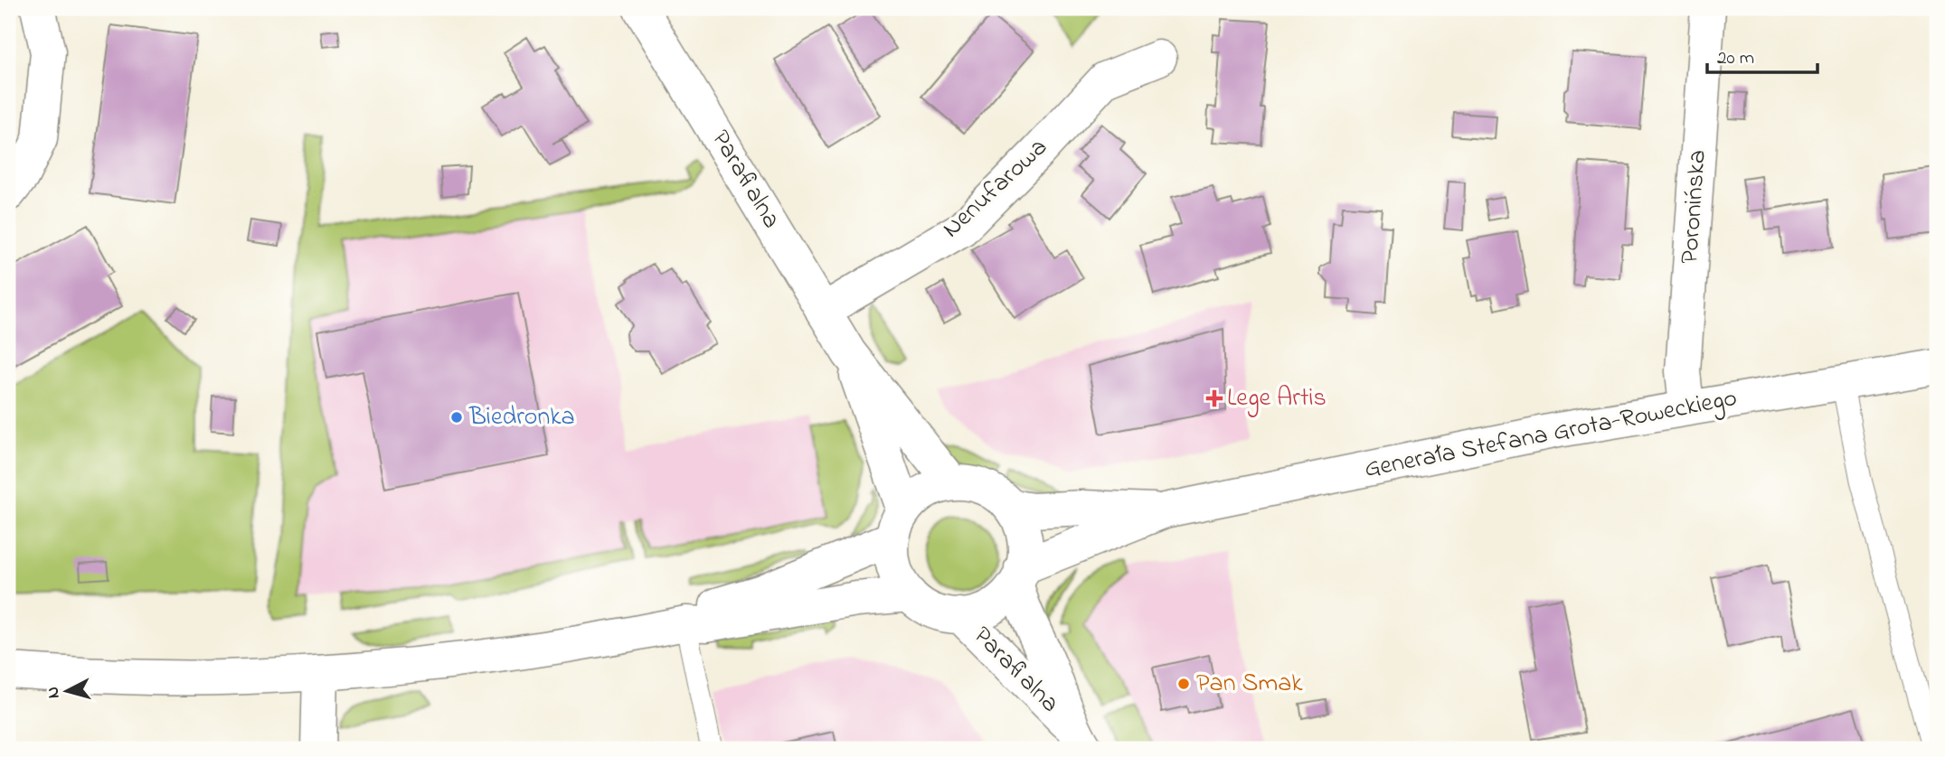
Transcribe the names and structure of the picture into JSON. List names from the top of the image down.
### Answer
{
  "streets": {
    "street": [
      "Parafialna",
      "Nenufarowa",
      "Poronińska",
      "Generała Stefana Grota-Roweckiego"
    ]
  },
  "crossings": [
    ["Parafialna", "Nenufarowa"],
    ["Parafialna", "Generała Stefana Grota-Roweckiego"],
    ["Poronińska", "Generała Stefana Grota-Roweckiego"]
  ],
  "places": {
    "health": ["Lege Artis"],
    "other": ["Biedronka", "Pan Smak"]
  },
  "scale_bar": "20 m",
  "north": "left"
}
